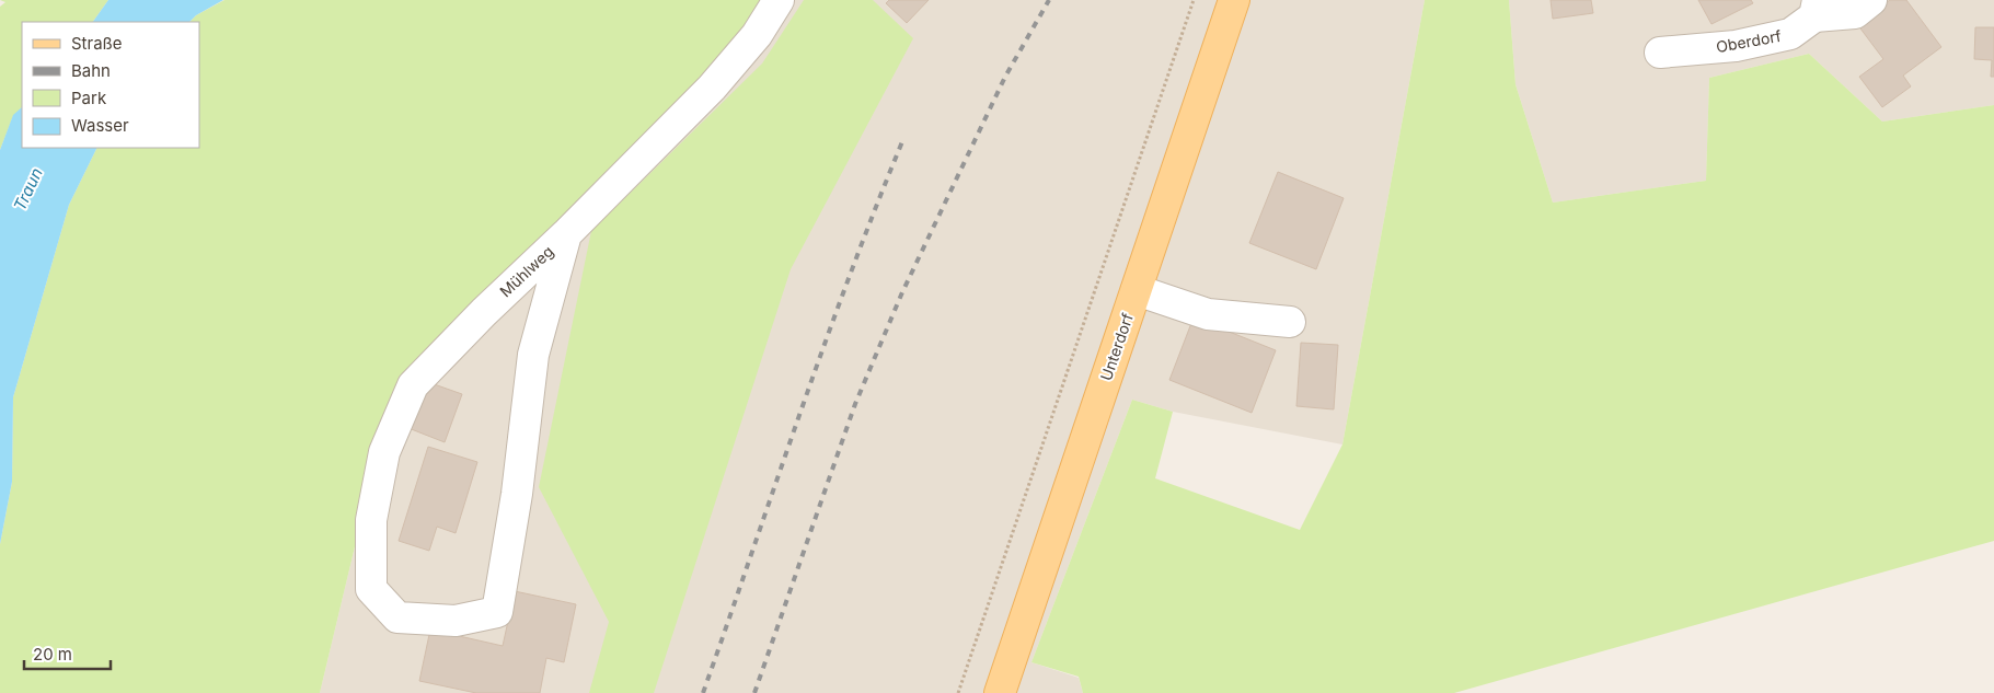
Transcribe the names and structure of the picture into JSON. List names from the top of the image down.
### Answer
{
  "streets": {
    "main road": ["Unterdorf"],
    "street": ["Oberdorf", "Mühlweg"]
  },
  "water": ["Traun"],
  "legend": [
    "Straße",
    "Bahn",
    "Park",
    "Wasser"
  ],
  "scale_bar": "20 m"
}
